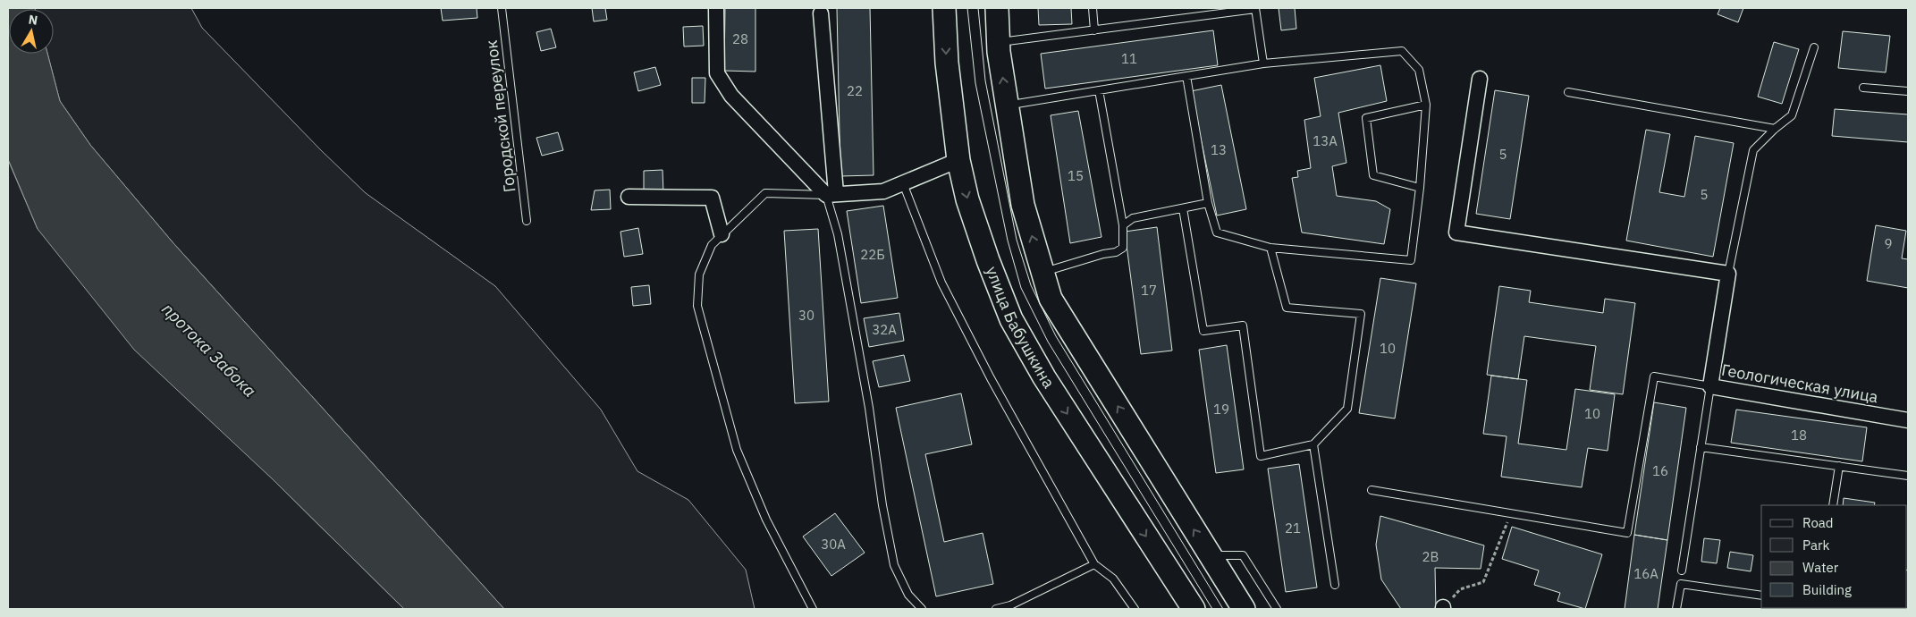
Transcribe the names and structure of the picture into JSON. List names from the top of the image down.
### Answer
{
  "streets": {
    "main road": ["улица Бабушкина"],
    "street": ["Геологическая улица"],
    "lane": ["Городской переулок"]
  },
  "water": ["протока Забока"],
  "house_numbers": [
    "28",
    "11",
    "22",
    "13А",
    "13",
    "5",
    "15",
    "5",
    "9",
    "22Б",
    "17",
    "30",
    "32А",
    "10",
    "19",
    "10",
    "18",
    "16",
    "21",
    "30А",
    "2В",
    "16А"
  ],
  "legend": [
    "Road",
    "Park",
    "Water",
    "Building"
  ],
  "north": "top"
}
